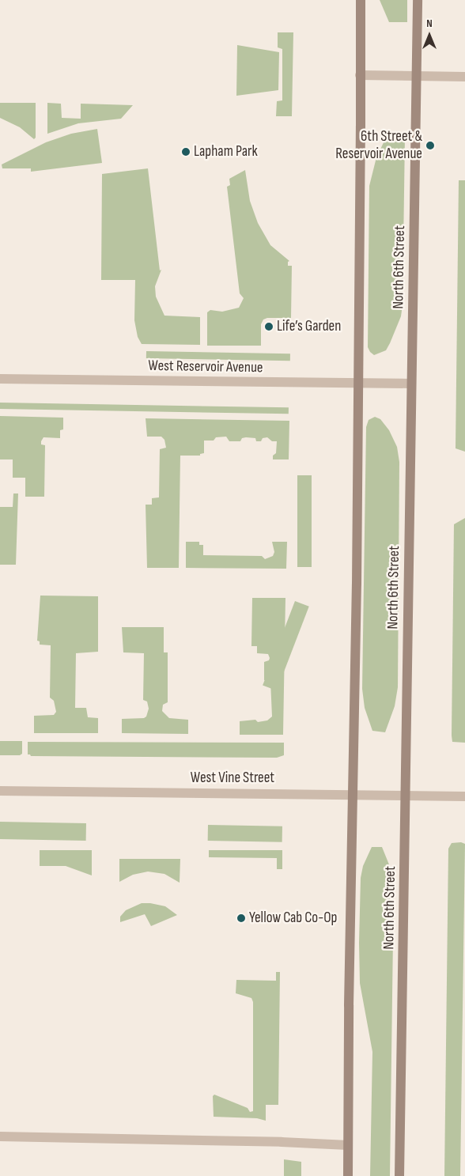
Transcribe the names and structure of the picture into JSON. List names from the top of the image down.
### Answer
{
  "streets": {
    "main road": ["North 6th Street"],
    "street": ["West Reservoir Avenue", "West Vine Street"]
  },
  "crossings": [
    ["North 6th Street", "West Reservoir Avenue"],
    ["North 6th Street", "West Vine Street"]
  ],
  "places": [
    "6th Street & Reservoir Avenue",
    "Lapham Park",
    "Life’s Garden",
    "Yellow Cab Co-Op"
  ],
  "north": "top"
}
